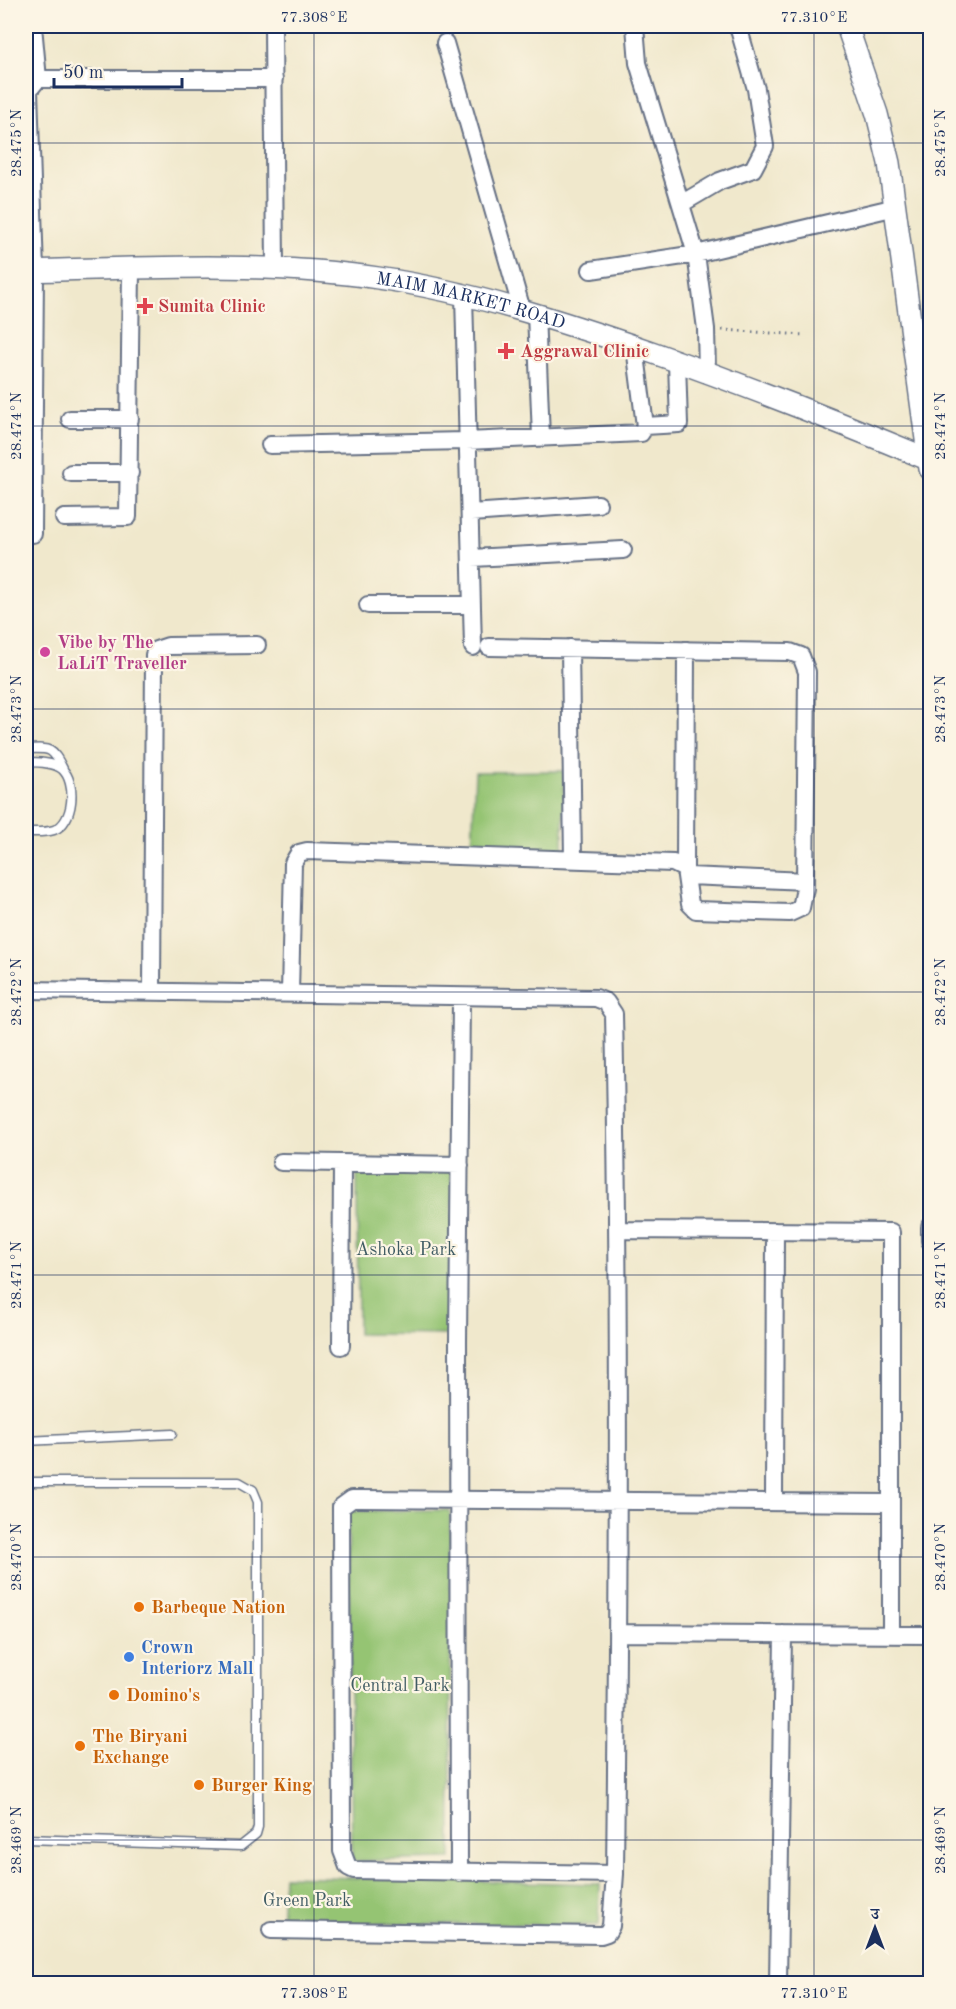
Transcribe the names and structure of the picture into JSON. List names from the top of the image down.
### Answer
{
  "streets": {
    "street": ["MAIM MARKET ROAD"]
  },
  "parks": ["Ashoka Park", "Central Park", "Green Park"],
  "places": {
    "health": ["Sumita Clinic", "Aggrawal Clinic"],
    "other": [
      "Vibe by The LaLiT Traveller",
      "Barbeque Nation",
      "Crown Interiorz Mall",
      "Domino's",
      "The Biryani Exchange",
      "Burger King"
    ]
  },
  "scale_bar": "50 m",
  "north": "top",
  "coordinates": [
    "77.308°E",
    "77.310°E",
    "28.475°N",
    "28.474°N",
    "28.473°N",
    "28.472°N",
    "28.471°N",
    "28.470°N",
    "28.469°N"
  ]
}
